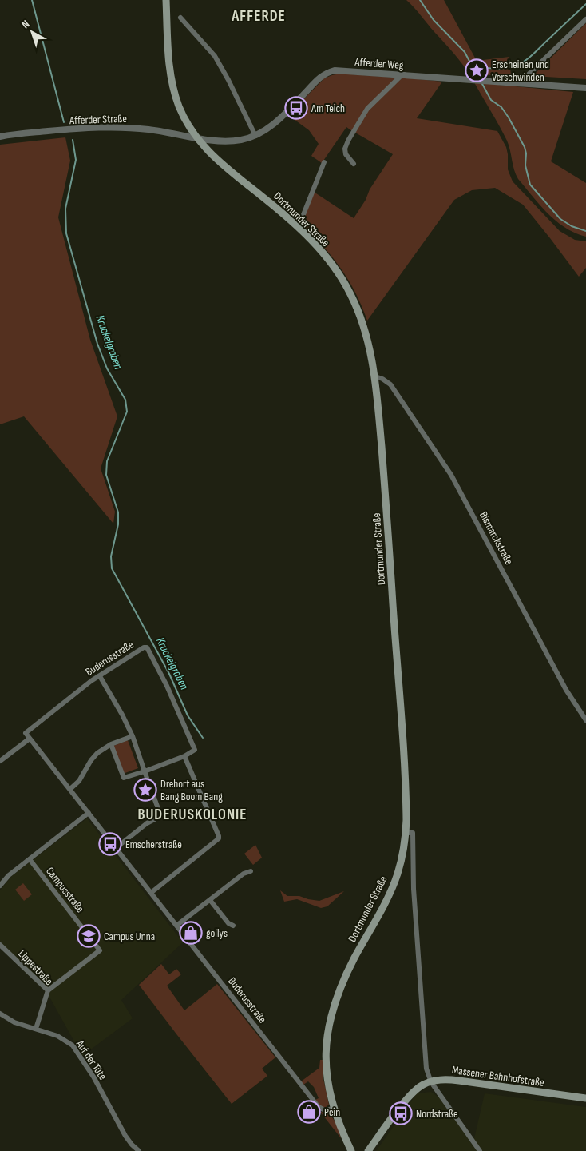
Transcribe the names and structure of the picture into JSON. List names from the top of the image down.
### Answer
{
  "streets": {
    "main road": ["Dortmunder Straße", "Massener Bahnhofstraße"],
    "street": [
      "Afferder Weg",
      "Afferder Straße",
      "Bismarckstraße",
      "Buderusstraße",
      "Campusstraße",
      "Lippestraße",
      "Auf der Tüte"
    ]
  },
  "crossings": [
    ["Afferder Weg", "Afferder Straße"],
    ["Afferder Weg", "Dortmunder Straße"],
    ["Afferder Straße", "Dortmunder Straße"],
    ["Dortmunder Straße", "Bismarckstraße"],
    ["Dortmunder Straße", "Buderusstraße"],
    ["Campusstraße", "Lippestraße"],
    ["Lippestraße", "Auf der Tüte"]
  ],
  "districts": ["AFFERDE", "BUDERUSKOLONIE"],
  "water": ["Kruckelgraben"],
  "places": {
    "place": ["Erscheinen und Verschwinden", "Drehort aus Bang Boom Bang"],
    "bus stop": ["Am Teich", "Emscherstraße", "Nordstraße"],
    "shop": ["gollys", "Pein"],
    "school or university": ["Campus Unna"]
  },
  "north": "top left"
}
